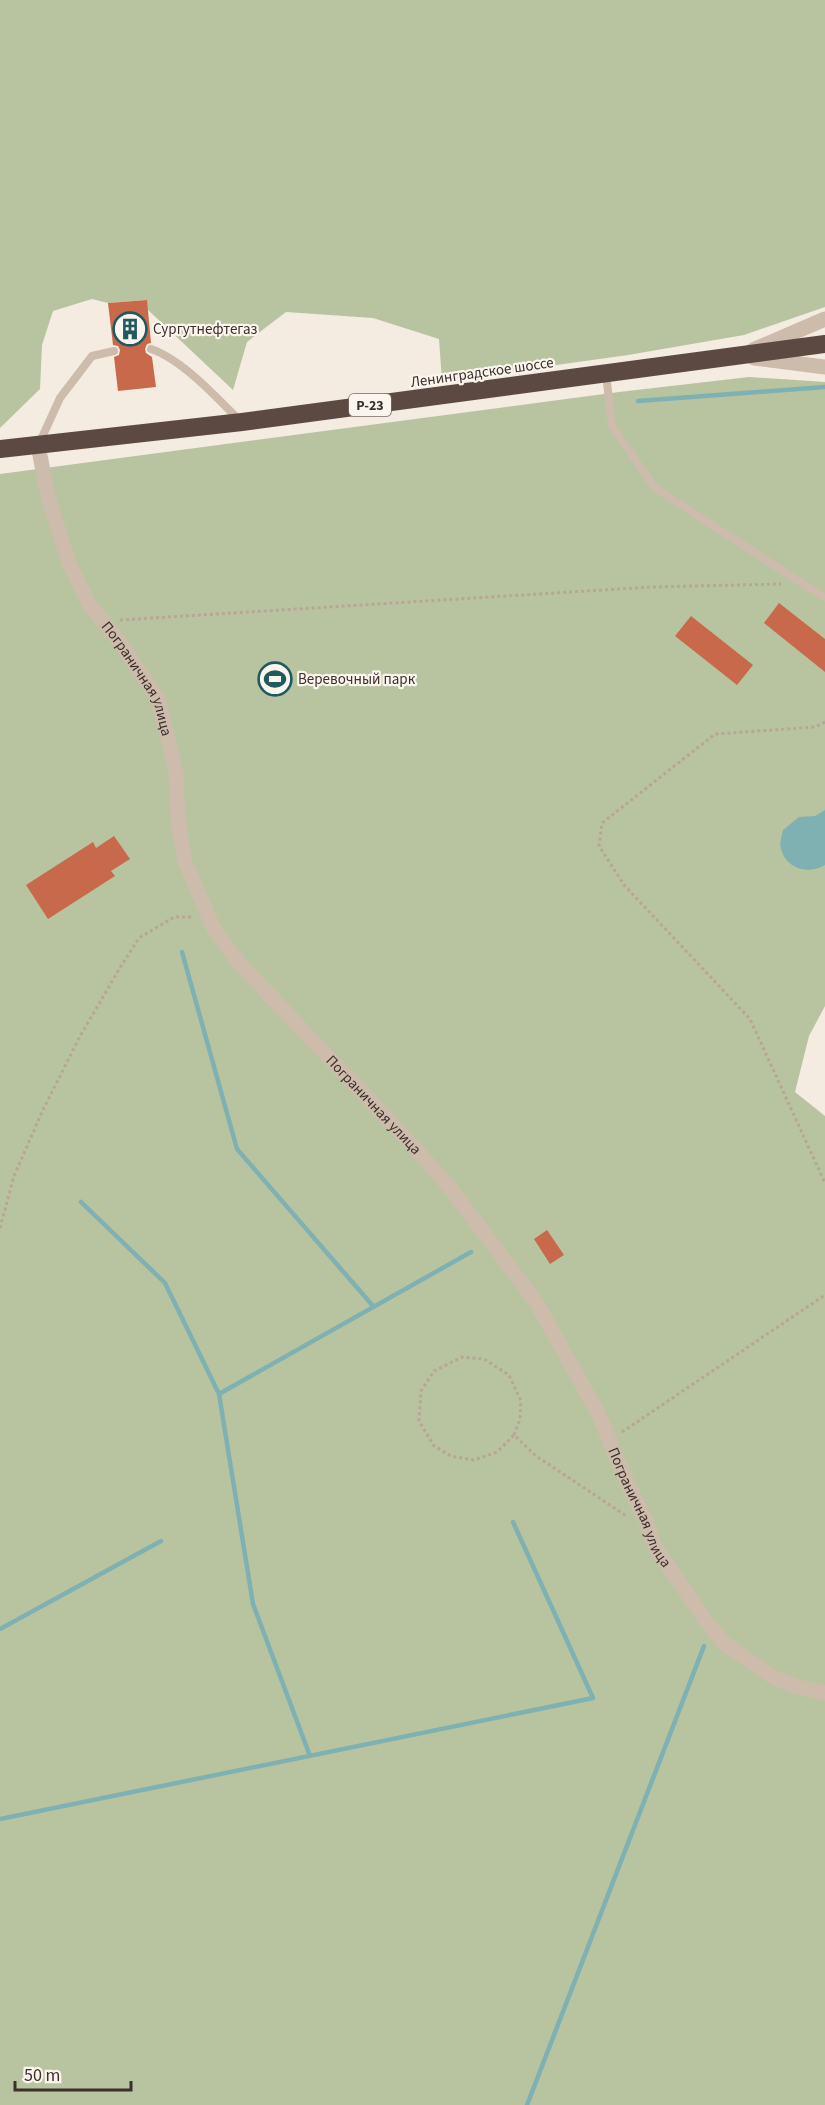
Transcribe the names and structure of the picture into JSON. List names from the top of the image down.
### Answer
{
  "streets": {
    "highway": ["Ленинградское шоссе", "Р-23"],
    "street": ["Пограничная улица"]
  },
  "crossings": [
    ["Ленинградское шоссе", "Пограничная улица"]
  ],
  "places": {
    "building": ["Сургутнефтегаз"],
    "sports": ["Веревочный парк"]
  },
  "scale_bar": "50 m"
}
